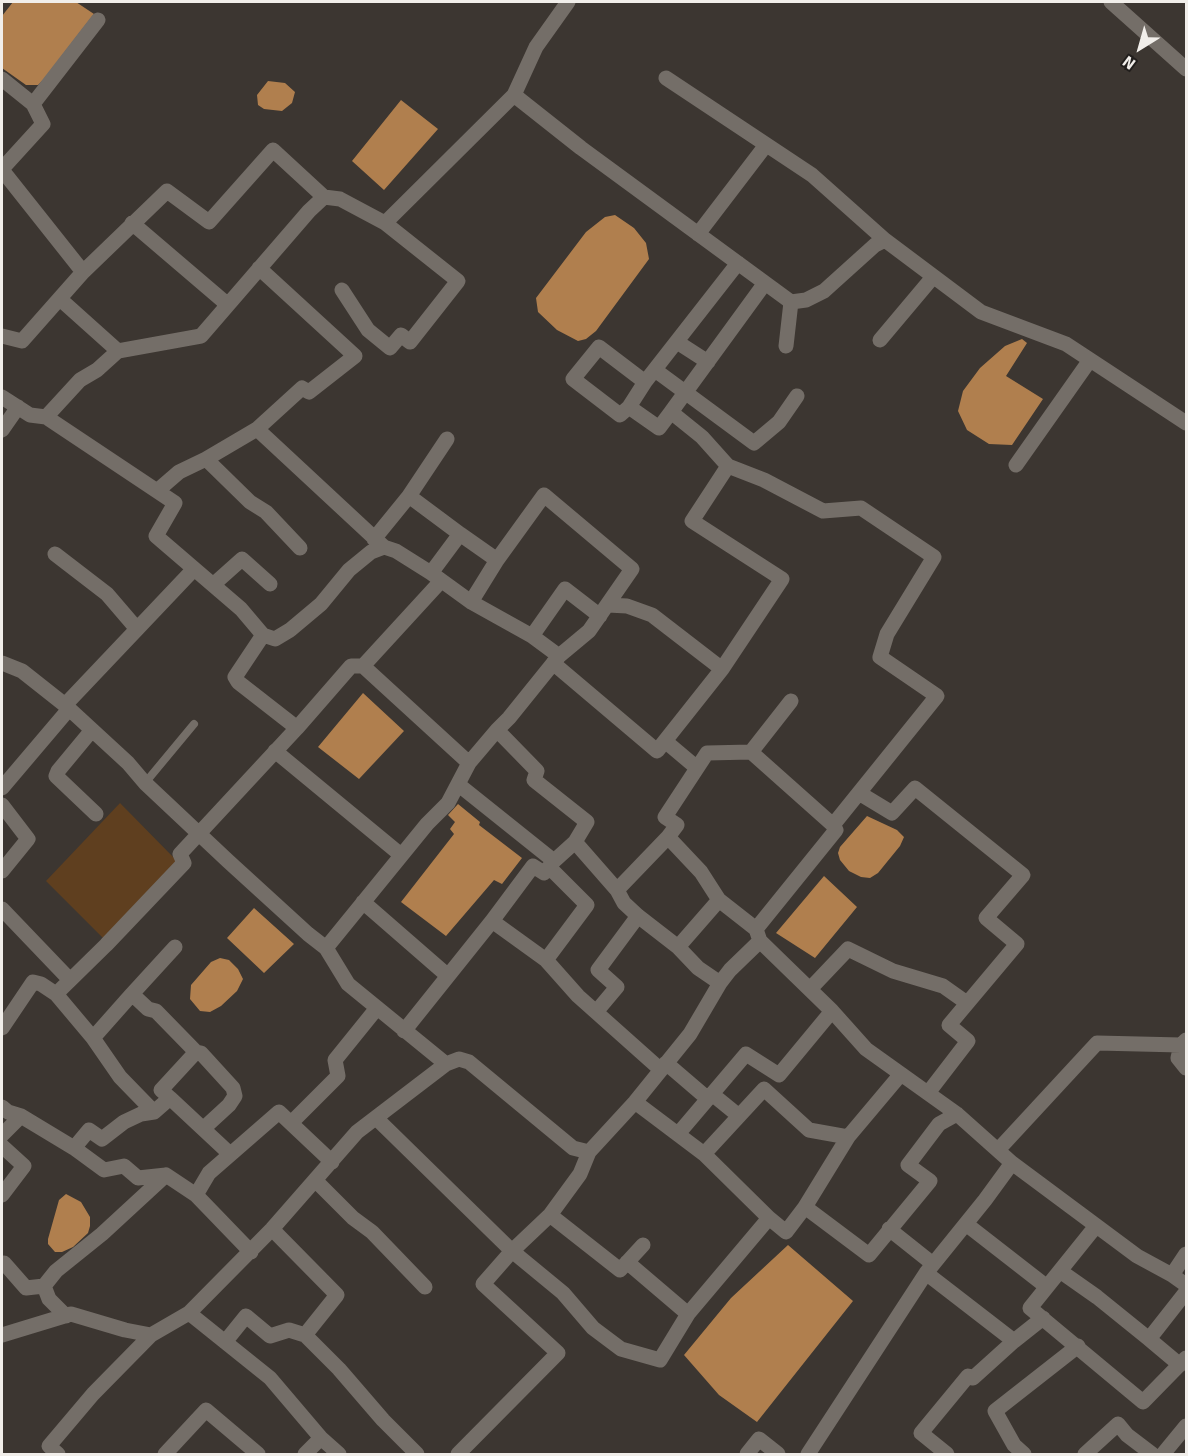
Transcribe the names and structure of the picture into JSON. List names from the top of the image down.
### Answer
{
  "north": "bottom left"
}
